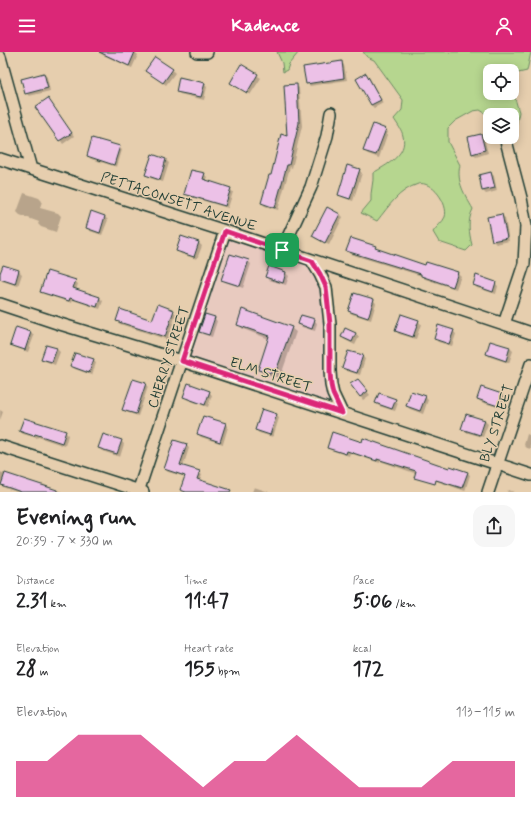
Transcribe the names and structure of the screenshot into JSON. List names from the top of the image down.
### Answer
{
  "streets": {
    "street": [
      "PETTACONSETT AVENUE",
      "CHERRY STREET",
      "ELM STREET",
      "BLY STREET"
    ]
  },
  "crossings": [
    ["PETTACONSETT AVENUE", "CHERRY STREET"],
    ["CHERRY STREET", "ELM STREET"],
    ["ELM STREET", "BLY STREET"]
  ],
  "page": {
    "header": "Kadence",
    "heading": ["Evening run", "20:39 · 7 × 330 m"],
    "stats": [
      ["Distance", "2.31 km"],
      ["Time", "11:47"],
      ["Pace", "5:06 /km"],
      ["Elevation", "28 m"],
      ["Heart rate", "155 bpm"],
      ["kcal", "172"]
    ],
    "chart": ["Elevation", "113–115 m"]
  }
}
